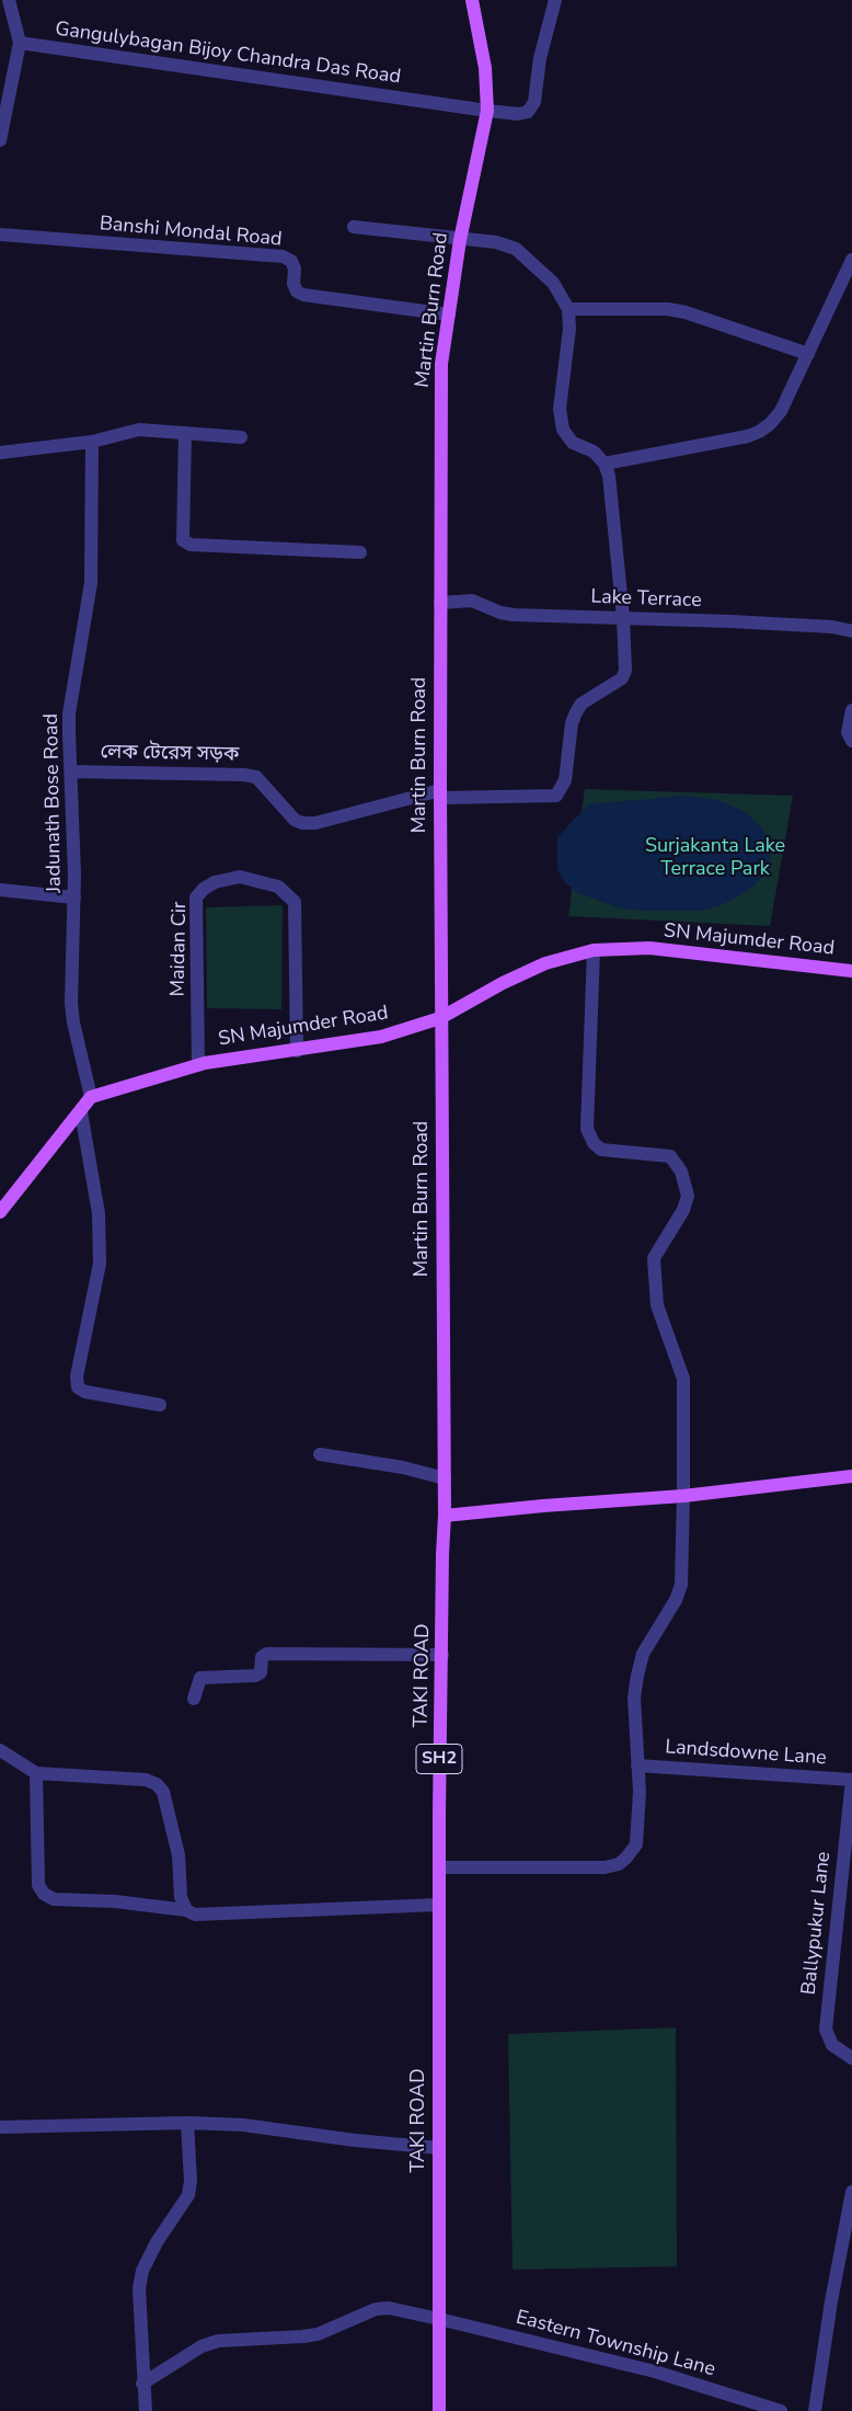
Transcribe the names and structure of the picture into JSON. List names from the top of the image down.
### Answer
{
  "streets": {
    "main road": [
      "Martin Burn Road",
      "SN Majumder Road",
      "TAKI ROAD",
      "SH2"
    ],
    "street": [
      "Gangulybagan Bijoy Chandra Das Road",
      "Banshi Mondal Road",
      "Lake Terrace",
      "লেক টেরেস সড়ক",
      "Jadunath Bose Road",
      "Maidan Cir",
      "Landsdowne Lane",
      "Ballypukur Lane",
      "Eastern Township Lane"
    ]
  },
  "crossings": [
    ["Gangulybagan Bijoy Chandra Das Road", "Martin Burn Road"],
    ["Banshi Mondal Road", "Martin Burn Road"],
    ["Martin Burn Road", "Lake Terrace"],
    ["Martin Burn Road", "লেক টেরেস সড়ক"],
    ["Martin Burn Road", "SN Majumder Road"],
    ["Martin Burn Road", "TAKI ROAD"],
    ["লেক টেরেস সড়ক", "Jadunath Bose Road"],
    ["Jadunath Bose Road", "SN Majumder Road"],
    ["SN Majumder Road", "Maidan Cir"],
    ["TAKI ROAD", "Eastern Township Lane"],
    ["Landsdowne Lane", "Ballypukur Lane"]
  ],
  "parks": ["Surjakanta Lake Terrace Park"]
}
